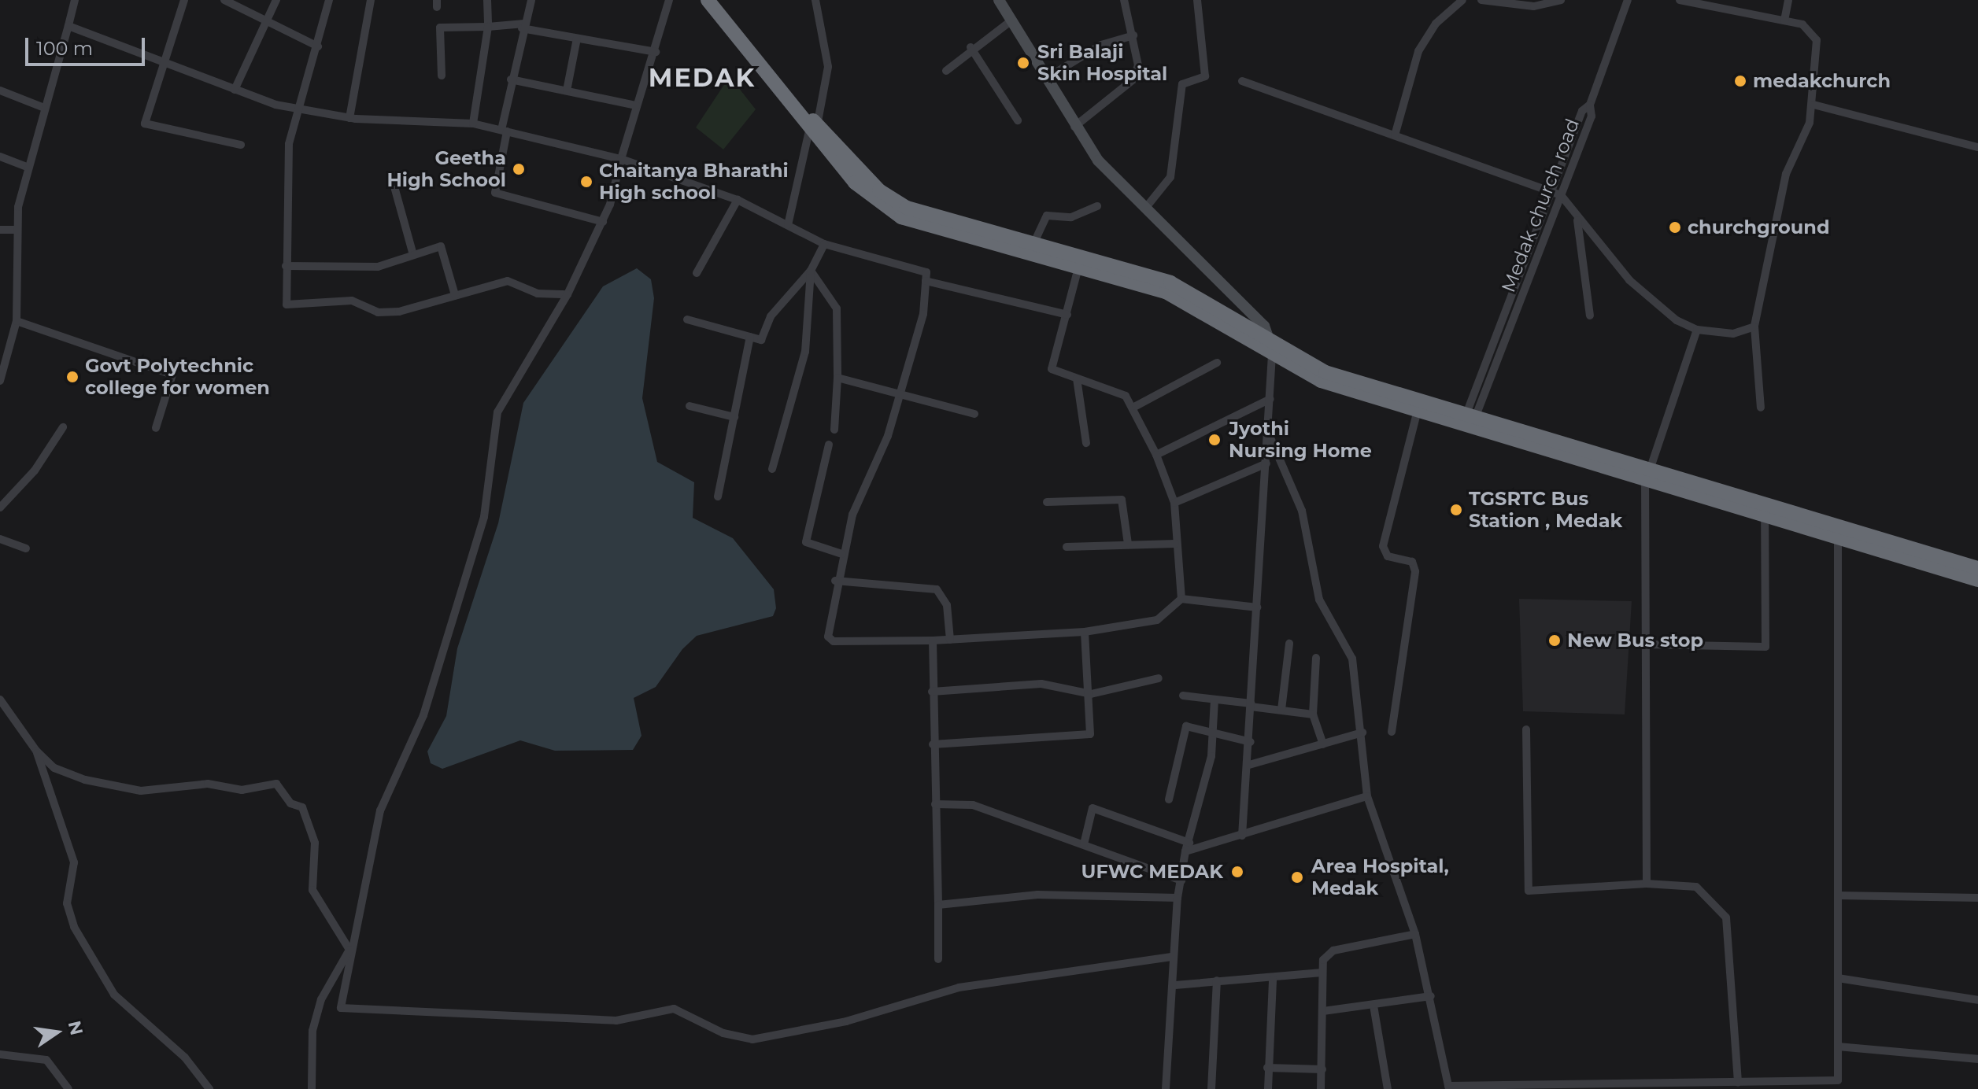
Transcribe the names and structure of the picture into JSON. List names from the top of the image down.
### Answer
{
  "streets": {
    "street": ["Medak church road"]
  },
  "districts": ["MEDAK"],
  "places": [
    "Sri Balaji Skin Hospital",
    "medakchurch",
    "Geetha High School",
    "Chaitanya Bharathi High school",
    "churchground",
    "Govt Polytechnic college for women",
    "Jyothi Nursing Home",
    "TGSRTC Bus Station , Medak",
    "New Bus stop",
    "UFWC MEDAK",
    "Area Hospital, Medak"
  ],
  "scale_bar": "100 m",
  "north": "right"
}
